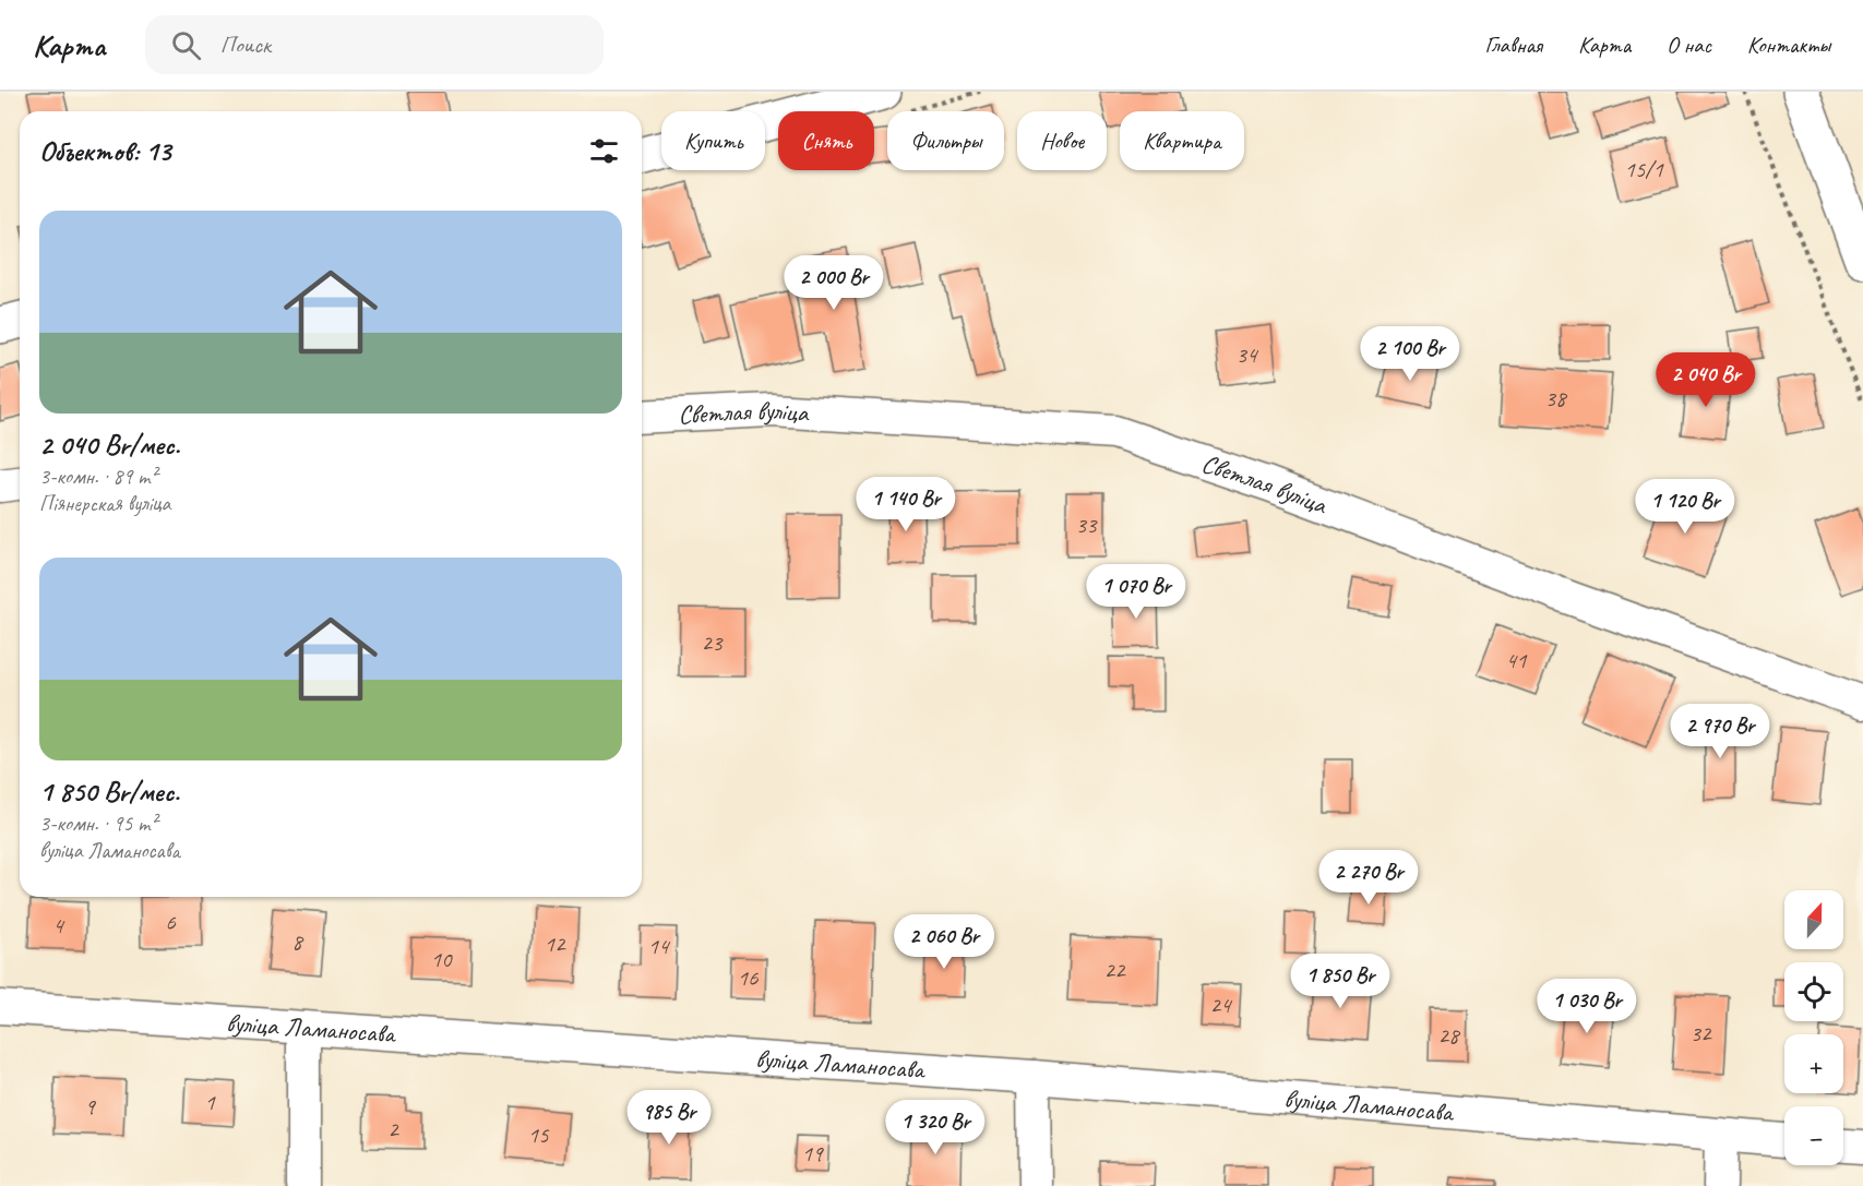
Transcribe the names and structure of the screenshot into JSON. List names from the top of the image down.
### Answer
{
  "streets": {
    "street": ["Светлая вуліца", "вуліца Ламаносава"]
  },
  "house_numbers": [
    "15/1",
    "34",
    "38",
    "33",
    "23",
    "41",
    "6",
    "4",
    "8",
    "12",
    "14",
    "10",
    "22",
    "16",
    "24",
    "32",
    "28",
    "1",
    "9",
    "2",
    "15",
    "19"
  ],
  "north": "top",
  "page": {
    "header": "Карта",
    "search": "Поиск",
    "nav": [
      "Главная",
      "Карта",
      "О нас",
      "Контакты"
    ],
    "chip": [
      "Купить",
      "Снять",
      "Фильтры",
      "Новое",
      "Квартира"
    ],
    "heading": "Объектов: 13",
    "list": [
      {
        "name": "2 040 Br/мес.",
        "note": "3-комн. · 89 m² · Піянерская вуліца"
      },
      {
        "name": "1 850 Br/мес.",
        "note": "3-комн. · 95 m² · вуліца Ламаносава"
      }
    ],
    "price": [
      "2 000 Br",
      "2 100 Br",
      "2 040 Br",
      "1 140 Br",
      "1 120 Br",
      "1 070 Br",
      "2 970 Br",
      "2 270 Br",
      "2 060 Br",
      "1 850 Br",
      "1 030 Br",
      "985 Br",
      "1 320 Br"
    ],
    "map_buttons": ["+", "−"]
  }
}
